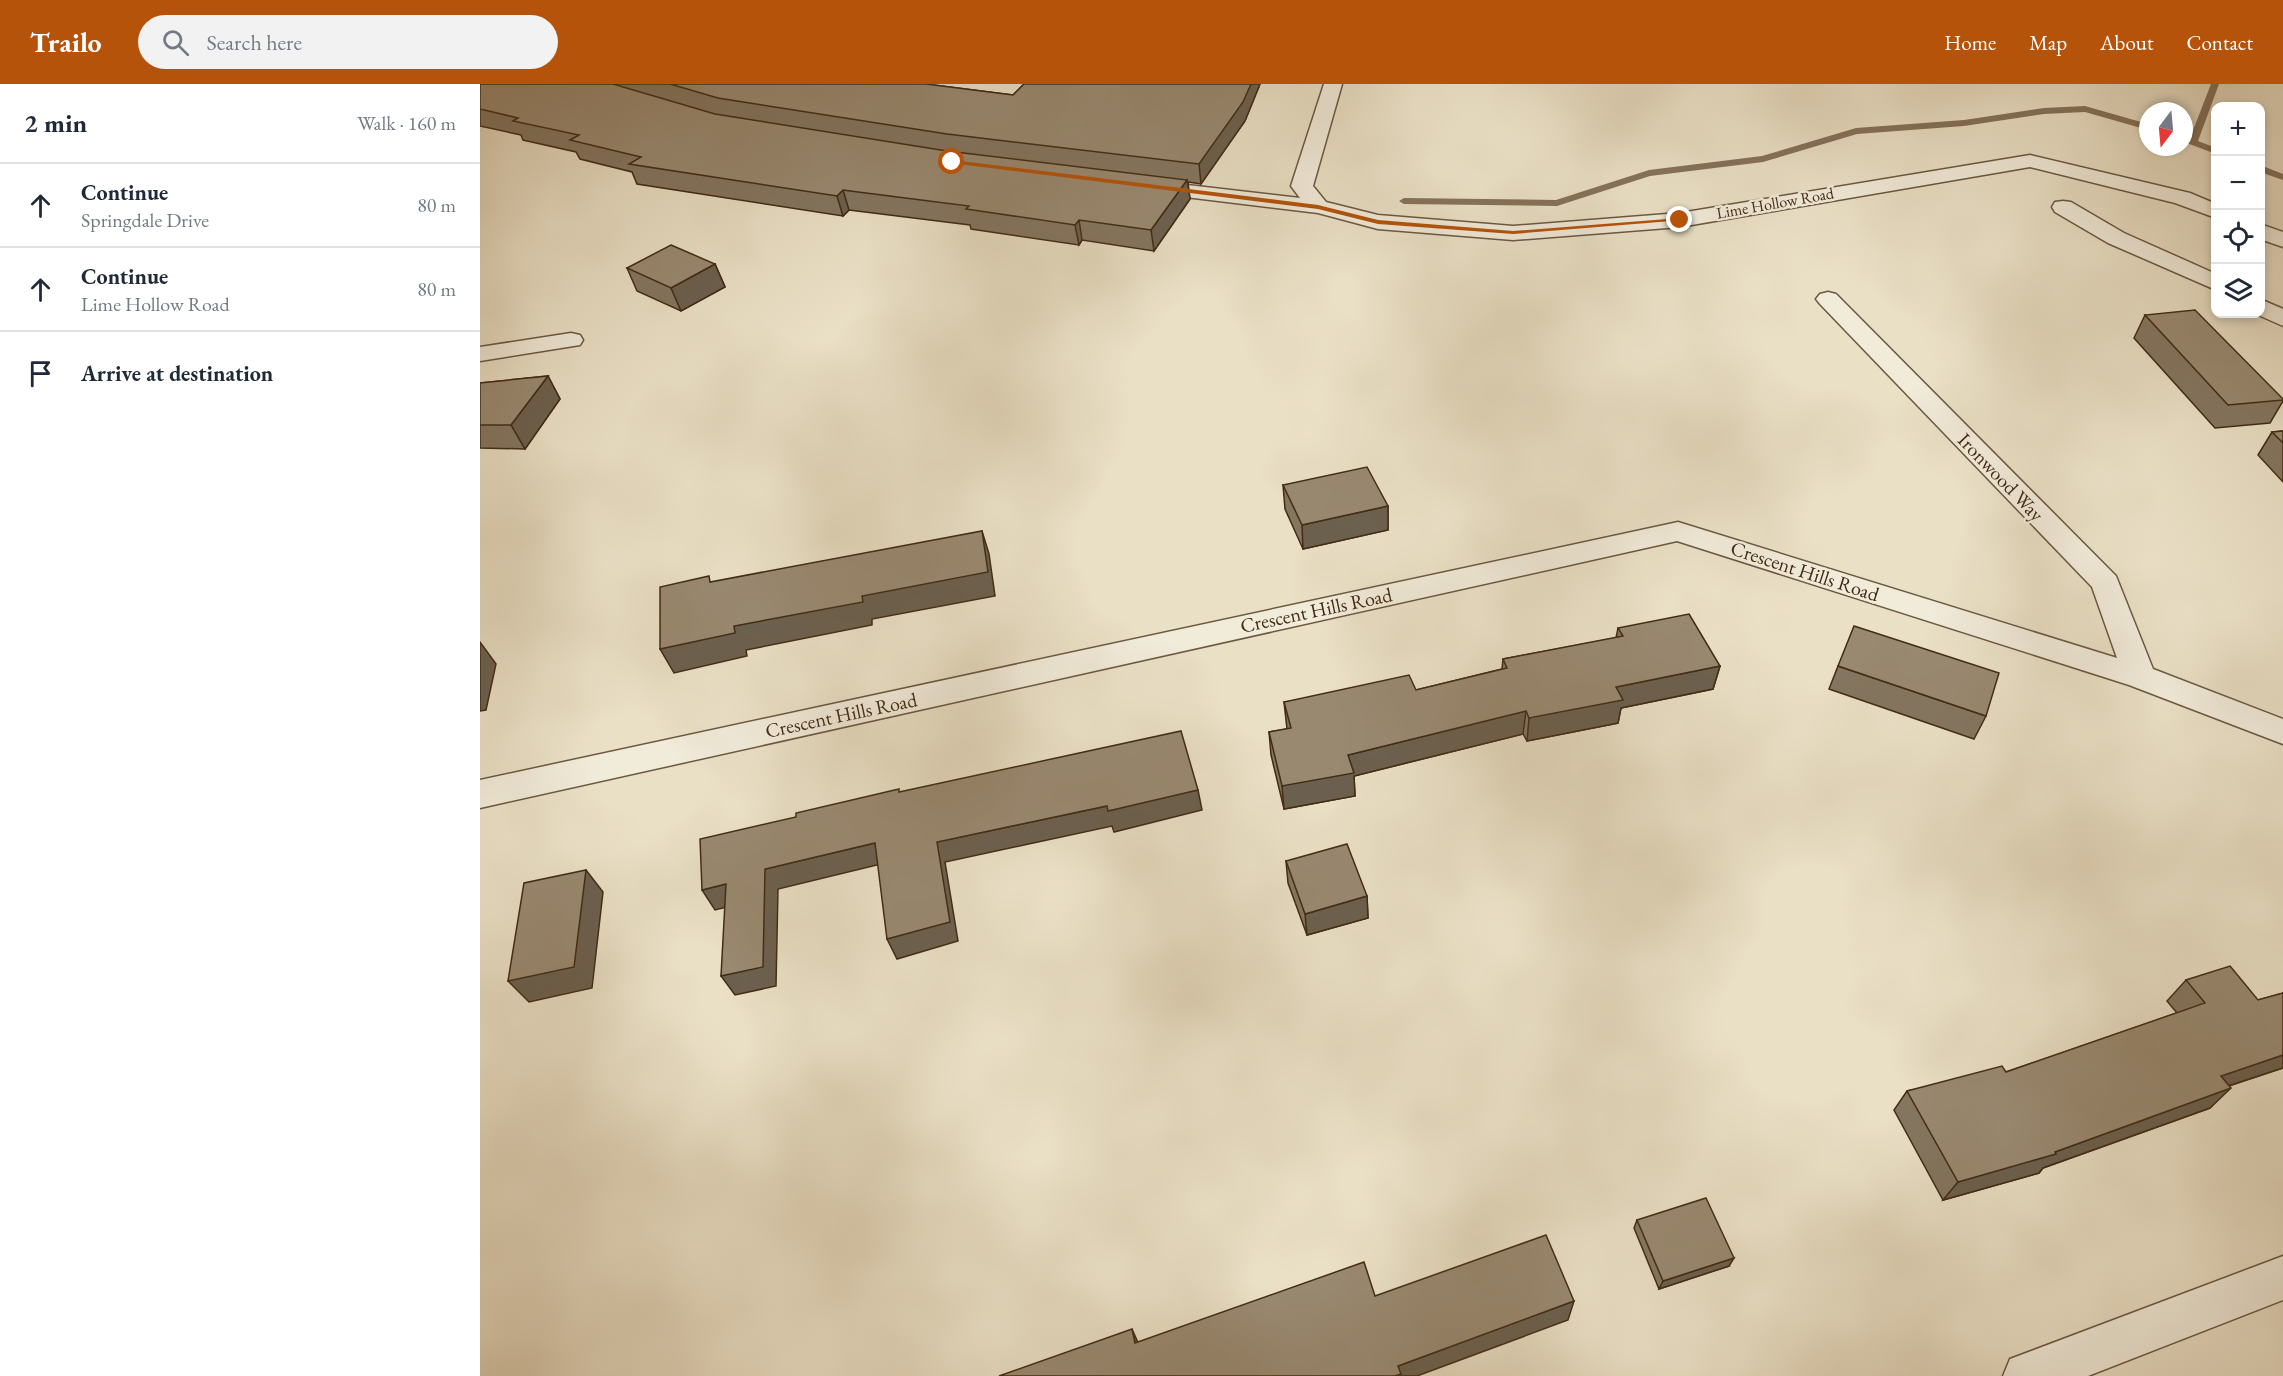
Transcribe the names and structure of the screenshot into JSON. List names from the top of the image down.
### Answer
{
  "streets": {
    "street": ["Lime Hollow Road", "Ironwood Way", "Crescent Hills Road"]
  },
  "crossings": [
    ["Ironwood Way", "Crescent Hills Road"]
  ],
  "north": "bottom",
  "page": {
    "header": "Trailo",
    "search": "Search here",
    "nav": [
      "Home",
      "Map",
      "About",
      "Contact"
    ],
    "heading": ["2 min", "Walk · 160 m"],
    "map_buttons": ["+", "−"],
    "list": [
      ["Continue", "Springdale Drive", "80 m"],
      ["Continue", "Lime Hollow Road", "80 m"],
      "Arrive at destination"
    ]
  }
}
